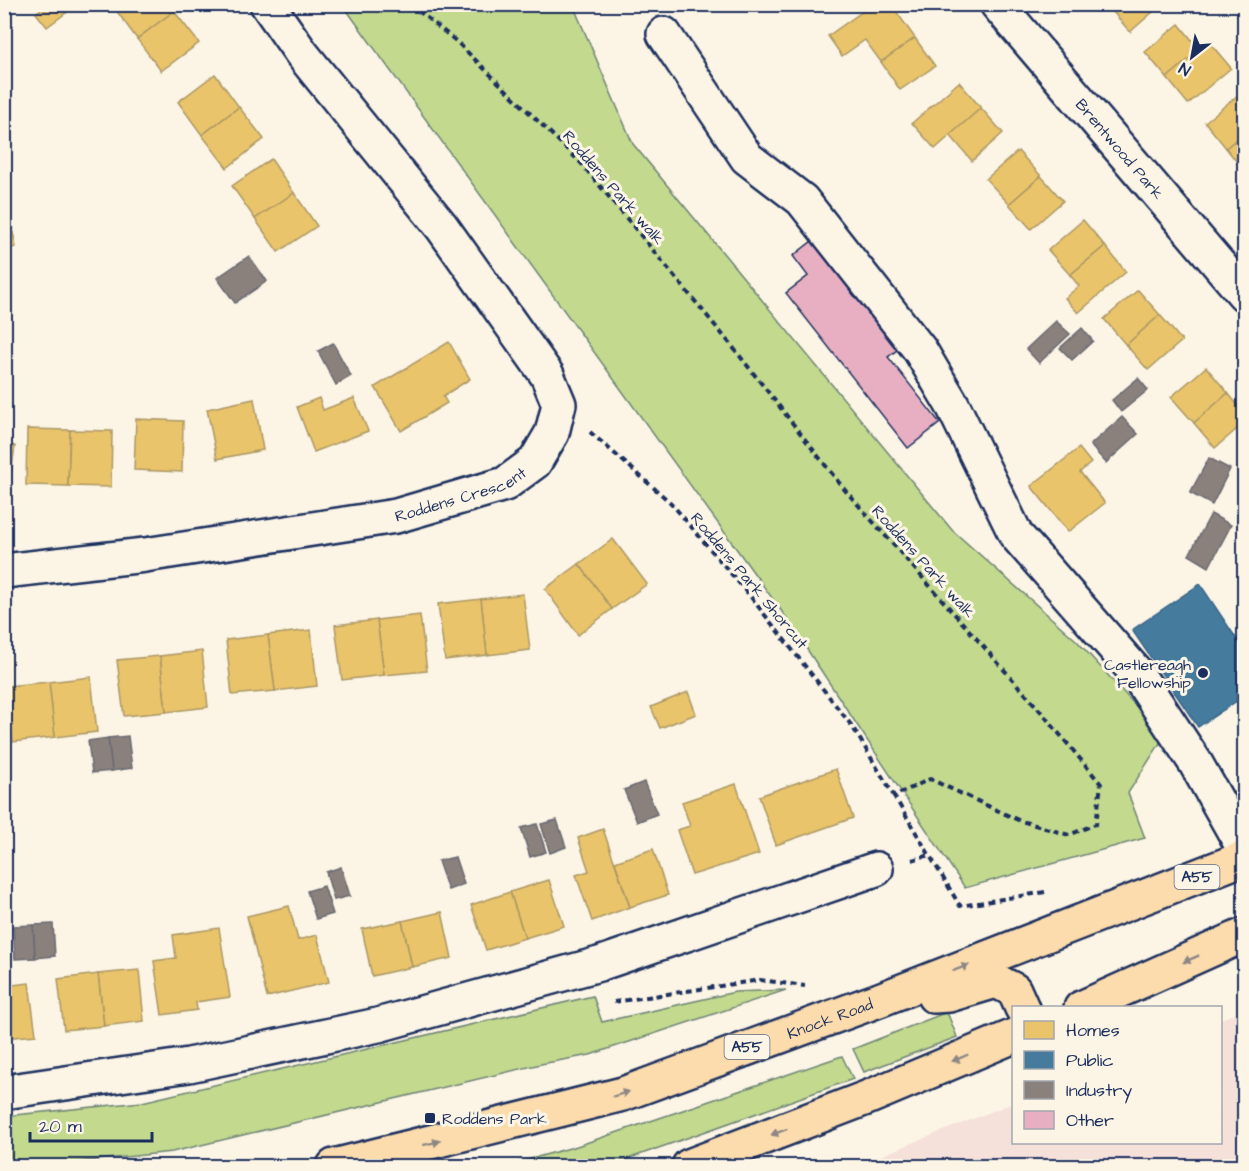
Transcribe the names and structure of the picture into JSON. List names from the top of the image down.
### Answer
{
  "streets": {
    "highway": ["A55", "Knock Road"],
    "street": ["Brentwood Park", "Roddens Crescent"],
    "path": ["Roddens Park walk", "Roddens Park Shorcut"]
  },
  "crossings": [
    ["Roddens Park walk", "Roddens Park Shorcut"],
    ["Roddens Crescent", "Roddens Park Shorcut"]
  ],
  "places": {
    "other": ["Castlereagh Fellowship"],
    "transit": ["Roddens Park"]
  },
  "legend": [
    "Homes",
    "Public",
    "Industry",
    "Other"
  ],
  "scale_bar": "20 m",
  "north": "bottom left"
}
